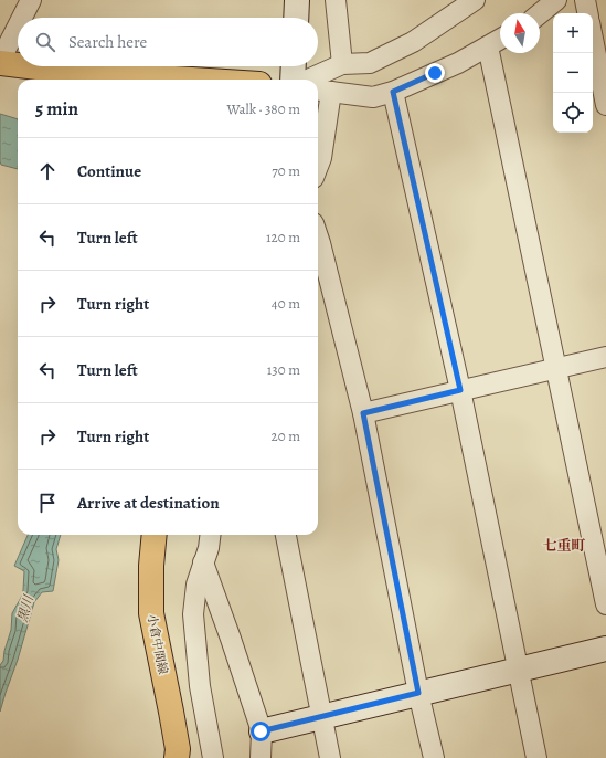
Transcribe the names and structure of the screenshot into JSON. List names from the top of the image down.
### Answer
{
  "streets": {
    "main road": ["小倉中間線"]
  },
  "districts": ["七重町"],
  "water": ["黒川"],
  "north": "top",
  "page": {
    "map_buttons": ["+", "−"],
    "search": "Search here",
    "heading": ["5 min", "Walk · 380 m"],
    "list": [
      ["Continue", "70 m"],
      ["Turn left", "120 m"],
      ["Turn right", "40 m"],
      ["Turn left", "130 m"],
      ["Turn right", "20 m"],
      "Arrive at destination"
    ]
  }
}
